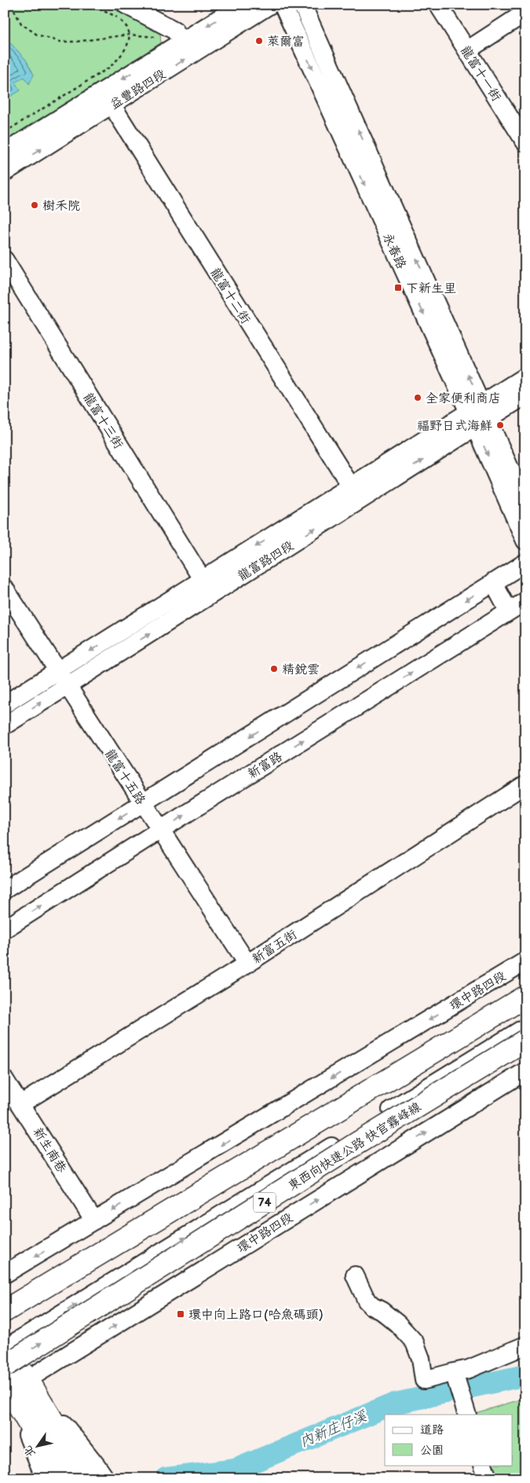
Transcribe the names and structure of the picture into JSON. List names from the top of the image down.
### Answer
{
  "streets": {
    "main road": ["東西向快速公路 快官霧峰線", "74"],
    "street": [
      "龍富十一街",
      "益豐路四段",
      "永春路",
      "龍富十二街",
      "龍富十三街",
      "龍富路四段",
      "新富路",
      "龍富十五路",
      "新富五街",
      "環中路四段",
      "新生南巷"
    ]
  },
  "crossings": [
    ["益豐路四段", "龍富十二街"],
    ["永春路", "龍富路四段"],
    ["龍富十二街", "龍富路四段"],
    ["龍富十三街", "龍富路四段"],
    ["龍富路四段", "龍富十五路"],
    ["新富路", "龍富十五路"],
    ["龍富十五路", "新富五街"],
    ["新富五街", "新生南巷"],
    ["環中路四段", "新生南巷"]
  ],
  "water": ["內新庄仔溪"],
  "places": {
    "other": [
      "萊爾富",
      "樹禾院",
      "全家便利商店",
      "福野日式海鮮",
      "精銳雲"
    ],
    "transit": ["下新生里", "環中向上路口(哈魚碼頭)"]
  },
  "legend": ["道路", "公園"],
  "north": "bottom left"
}
